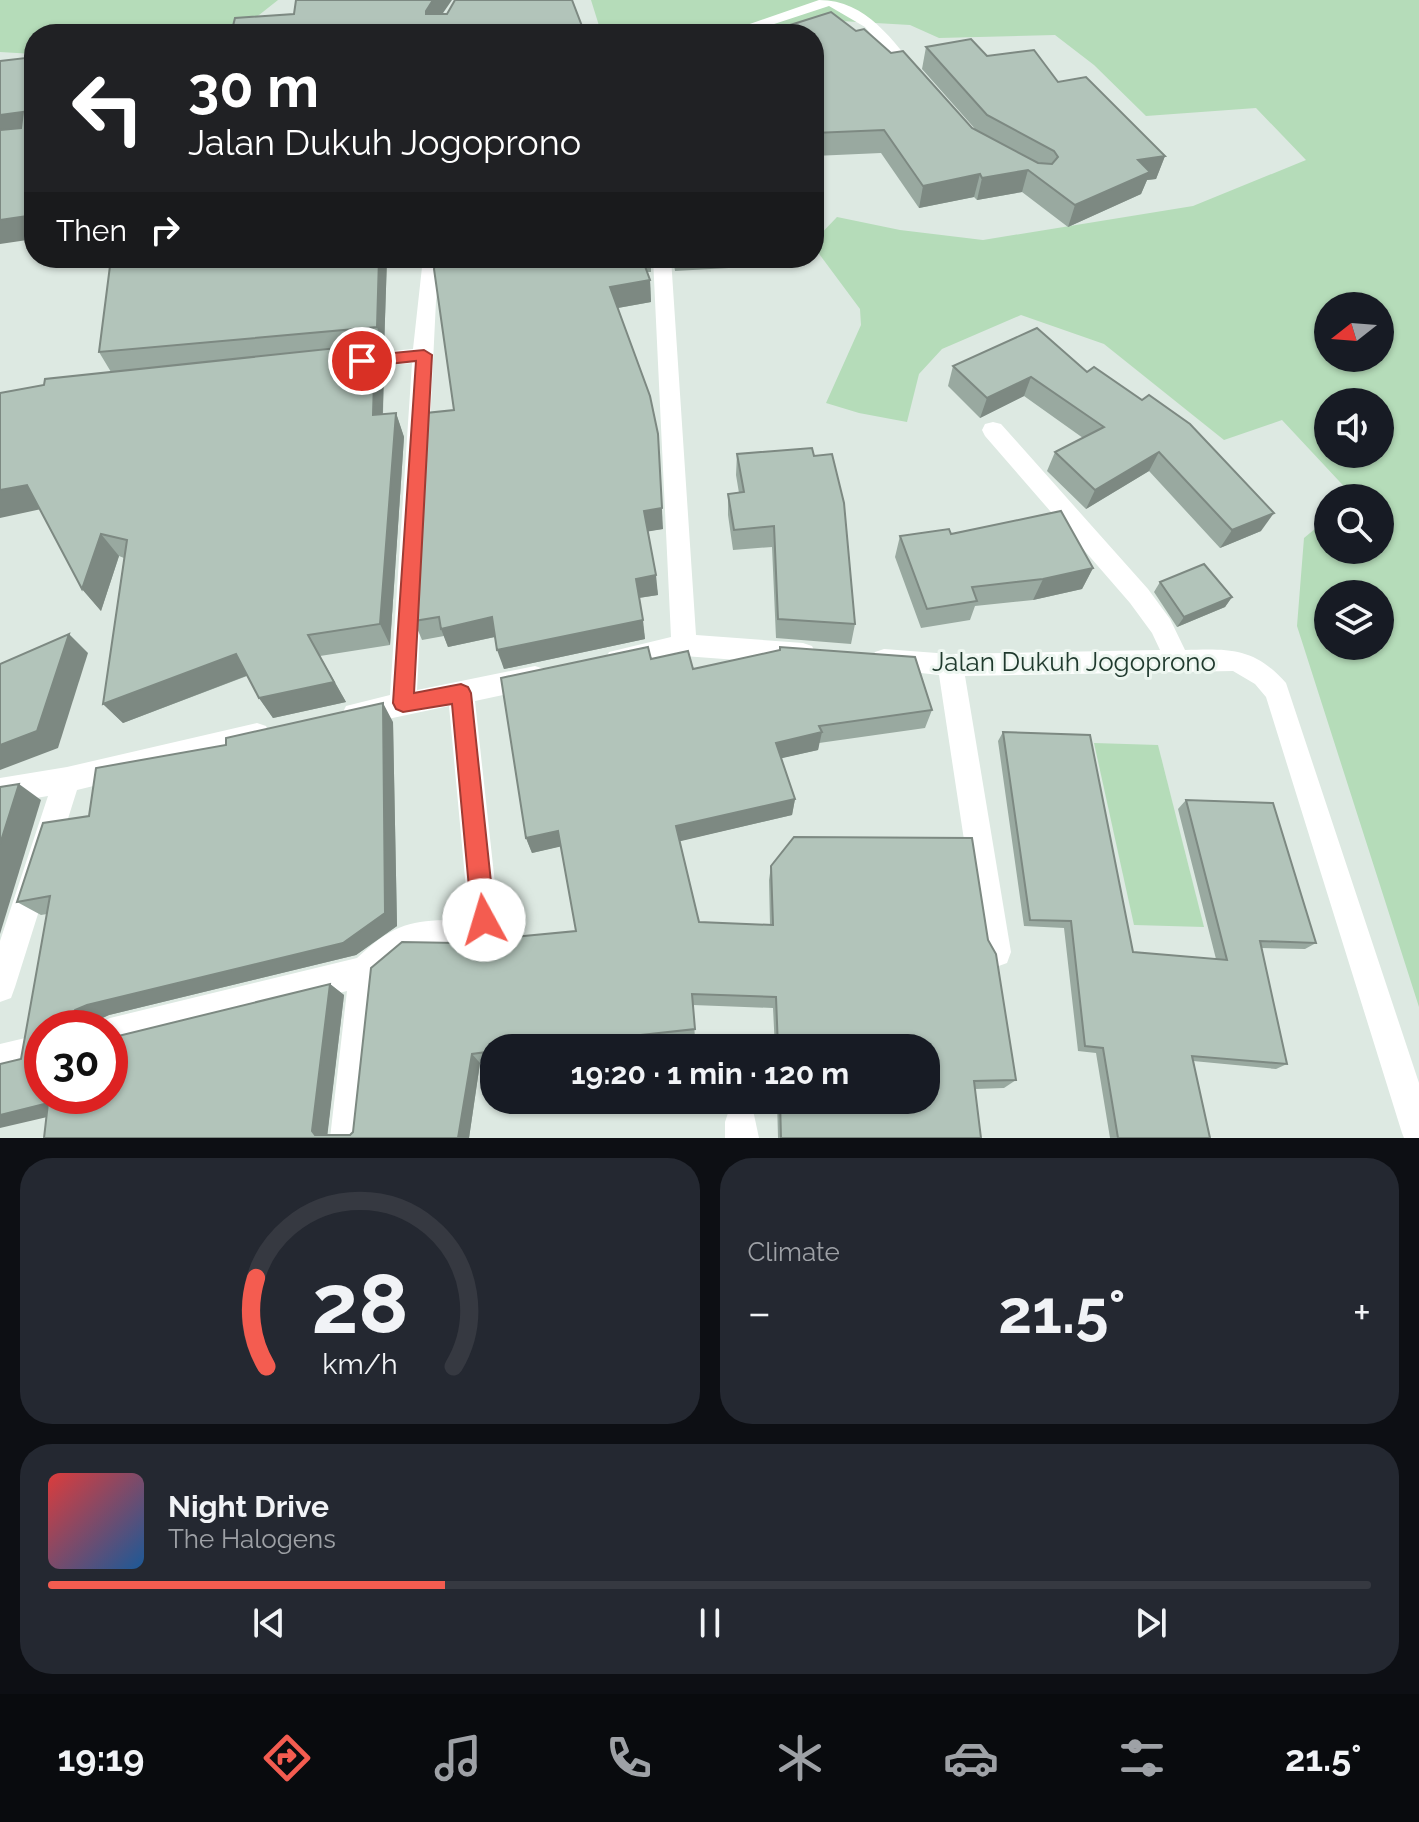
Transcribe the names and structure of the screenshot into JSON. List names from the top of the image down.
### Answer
{
  "streets": {
    "street": ["Jalan Dukuh Jogoprono"]
  },
  "north": "left",
  "page": {
    "turn": ["30 m", "Jalan Dukuh Jogoprono"],
    "then": "Then",
    "limit": "30",
    "trip": "19:20 · 1 min · 120 m",
    "tile": "Climate",
    "heat": ["−", "21.5°", "+"],
    "song": ["Night Drive", "The Halogens"],
    "tabs": ["19:19", "21.5°"],
    "gauge": ["28", "km/h"]
  }
}
